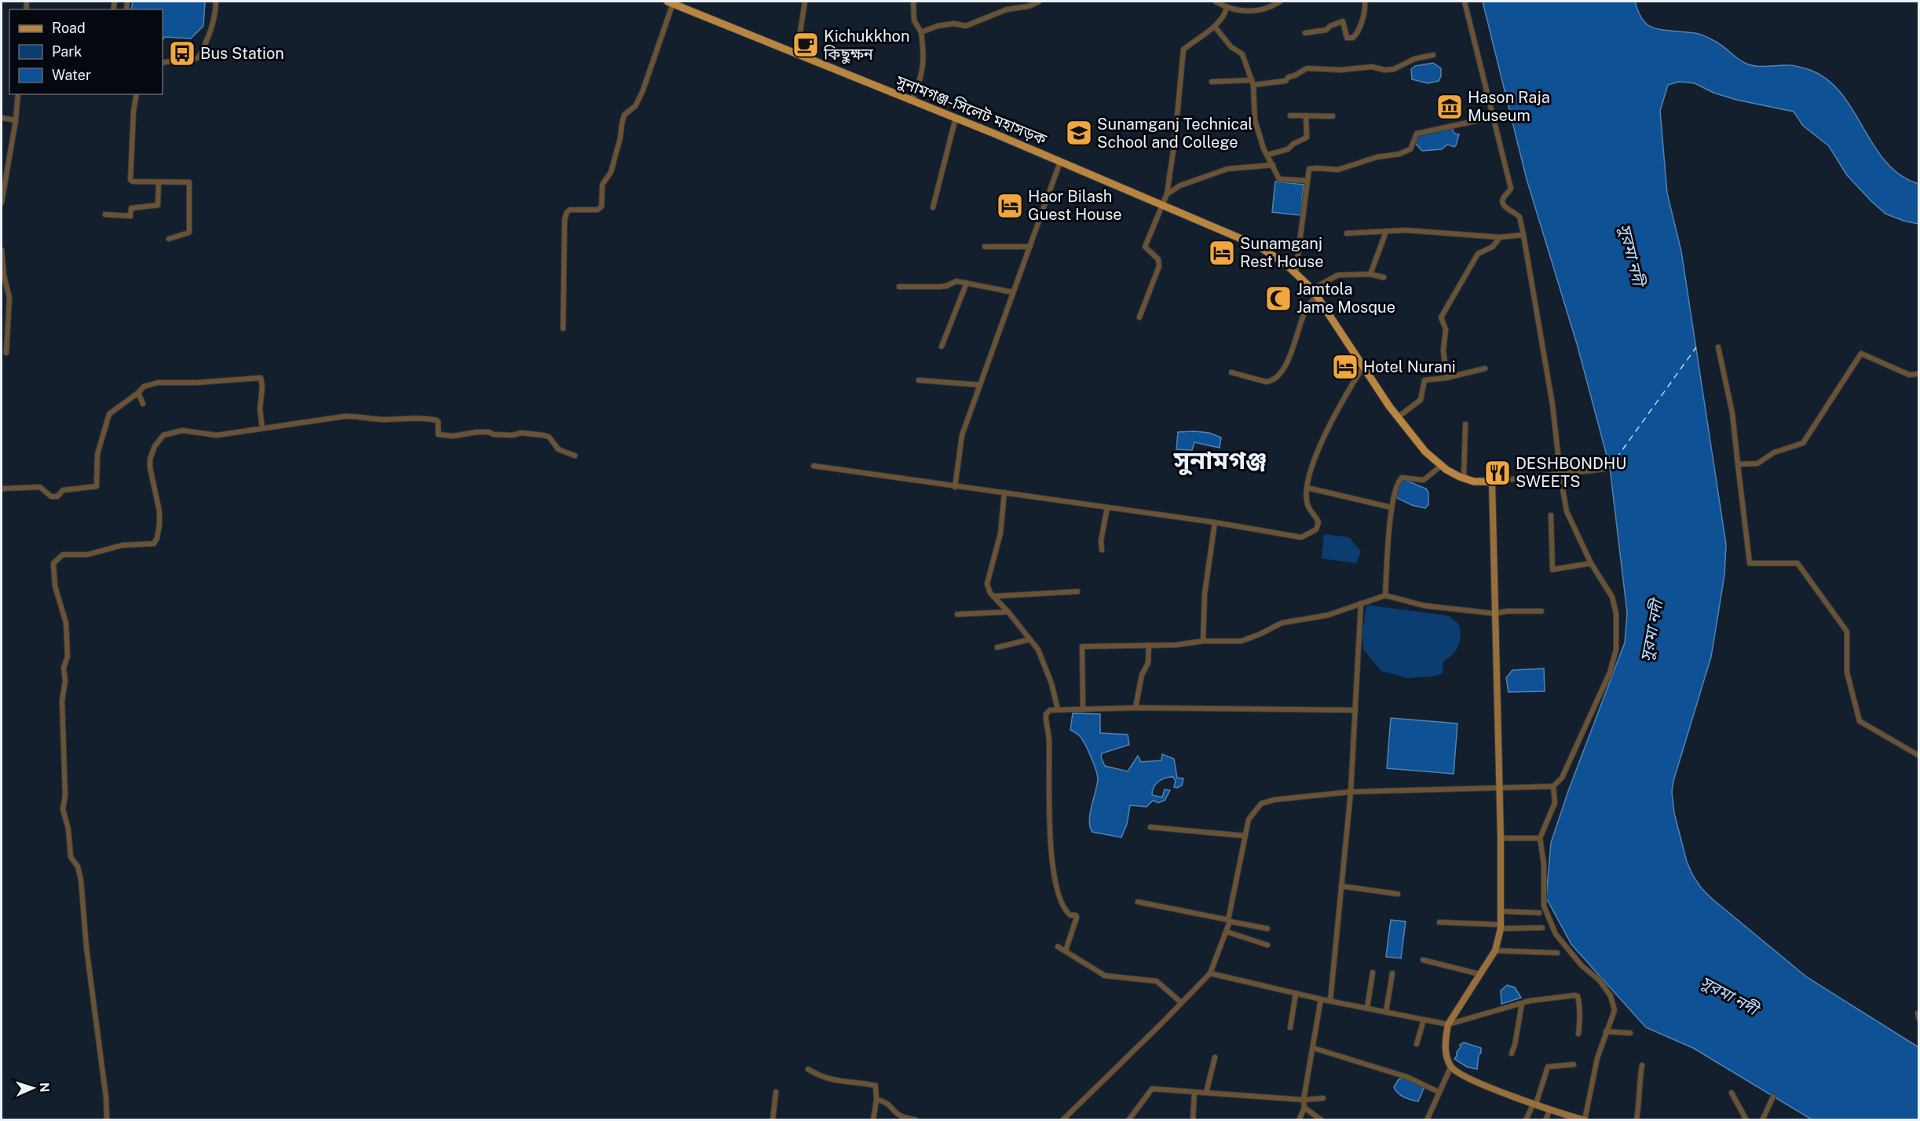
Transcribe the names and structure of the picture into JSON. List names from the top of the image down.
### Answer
{
  "streets": {
    "main road": ["সুনামগঞ্জ-সিলেট মহাসড়ক"]
  },
  "districts": ["সুনামগঞ্জ"],
  "water": ["সুরমা নদী"],
  "places": {
    "cafe": ["Kichukkhon কিছুক্ষন"],
    "bus stop": ["Bus Station"],
    "museum": ["Hason Raja Museum"],
    "school or university": ["Sunamganj Technical School and College"],
    "hotel": ["Haor Bilash Guest House", "Sunamganj Rest House", "Hotel Nurani"],
    "mosque": ["Jamtola Jame Mosque"],
    "restaurant": ["DESHBONDHU SWEETS"]
  },
  "legend": ["Road", "Park", "Water"],
  "north": "right"
}
